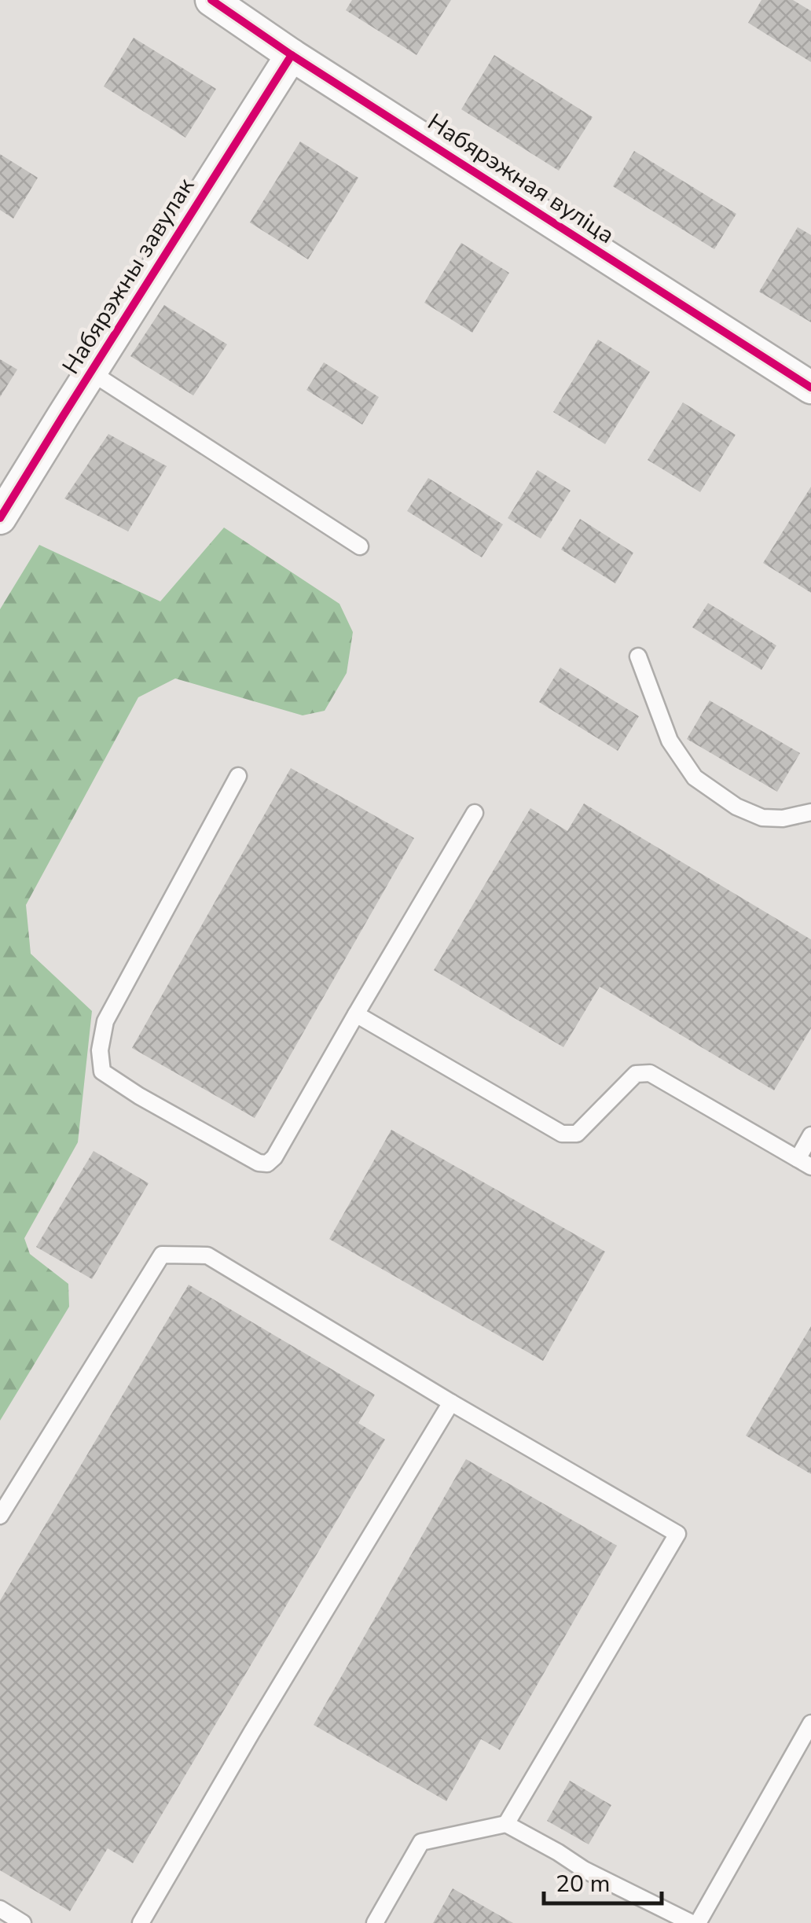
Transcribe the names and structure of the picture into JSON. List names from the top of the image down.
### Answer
{
  "streets": {
    "street": ["Набярэжная вуліца", "Набярэжны завулак"]
  },
  "crossings": [
    ["Набярэжная вуліца", "Набярэжны завулак"]
  ],
  "scale_bar": "20 m"
}
